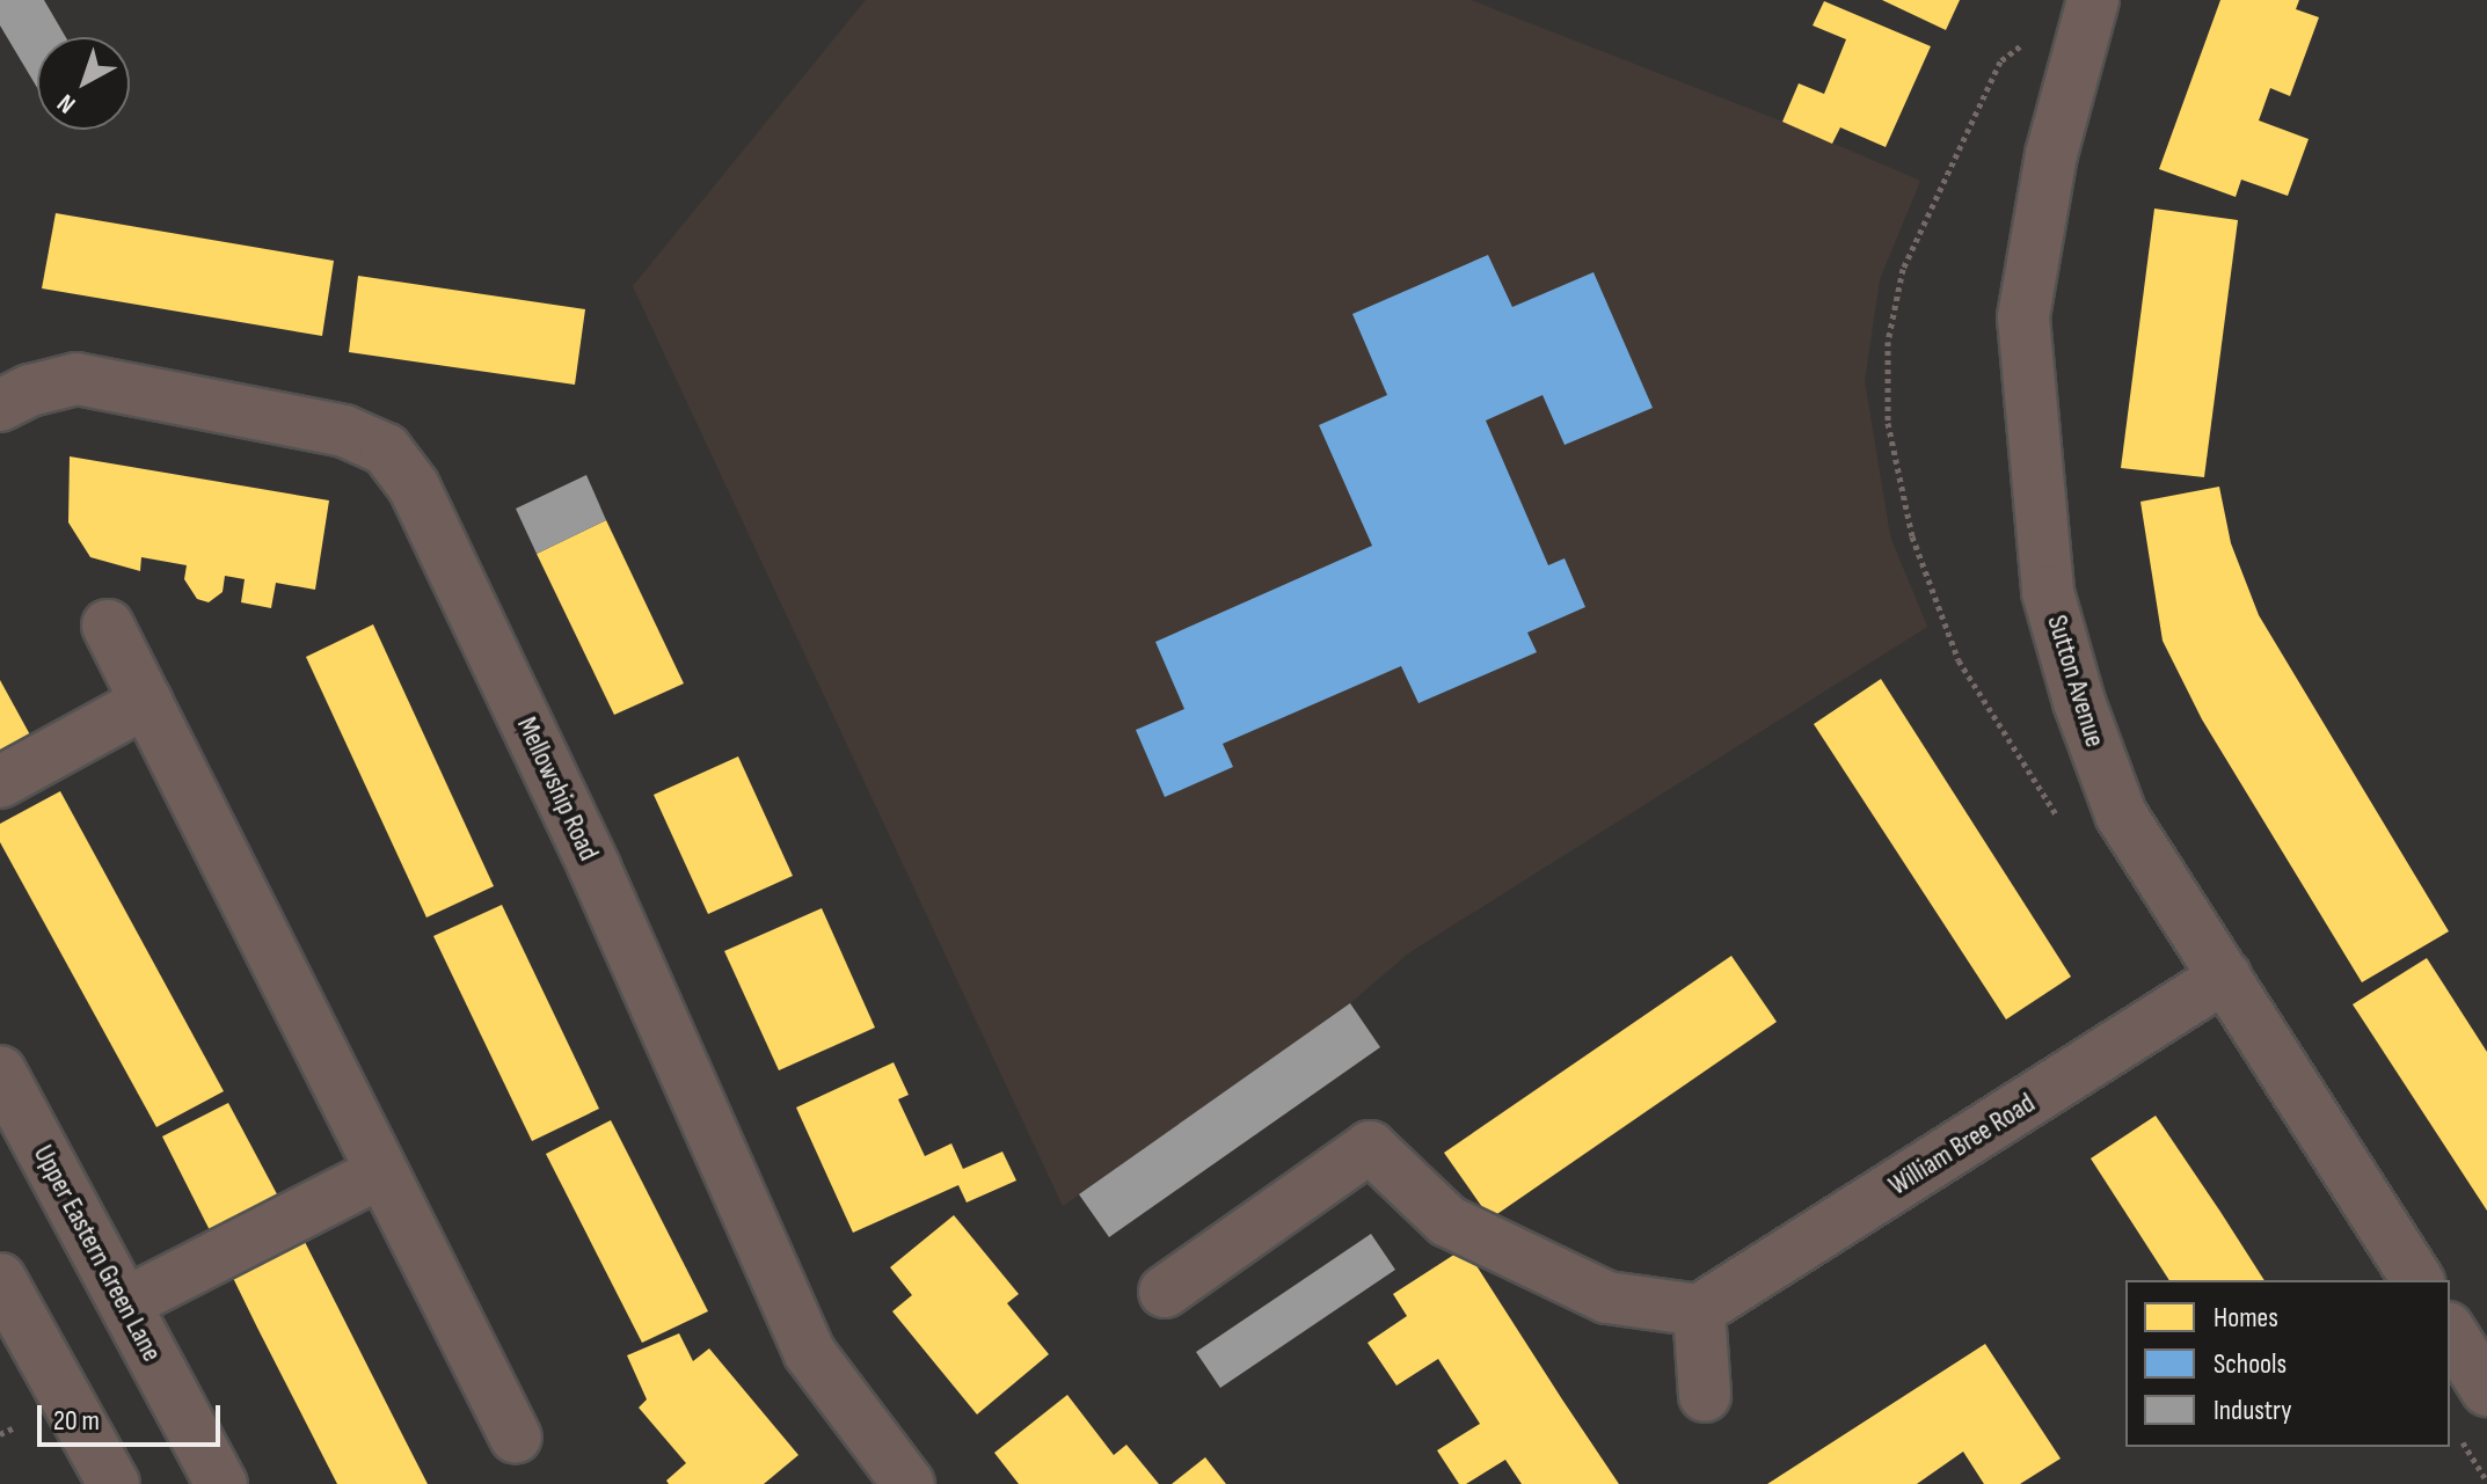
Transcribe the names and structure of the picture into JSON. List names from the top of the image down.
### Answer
{
  "streets": {
    "street": [
      "Sutton Avenue",
      "Mellowship Road",
      "William Bree Road",
      "Upper Eastern Green Lane"
    ]
  },
  "crossings": [
    ["Sutton Avenue", "William Bree Road"]
  ],
  "legend": ["Homes", "Schools", "Industry"],
  "scale_bar": "20 m",
  "north": "bottom left"
}
